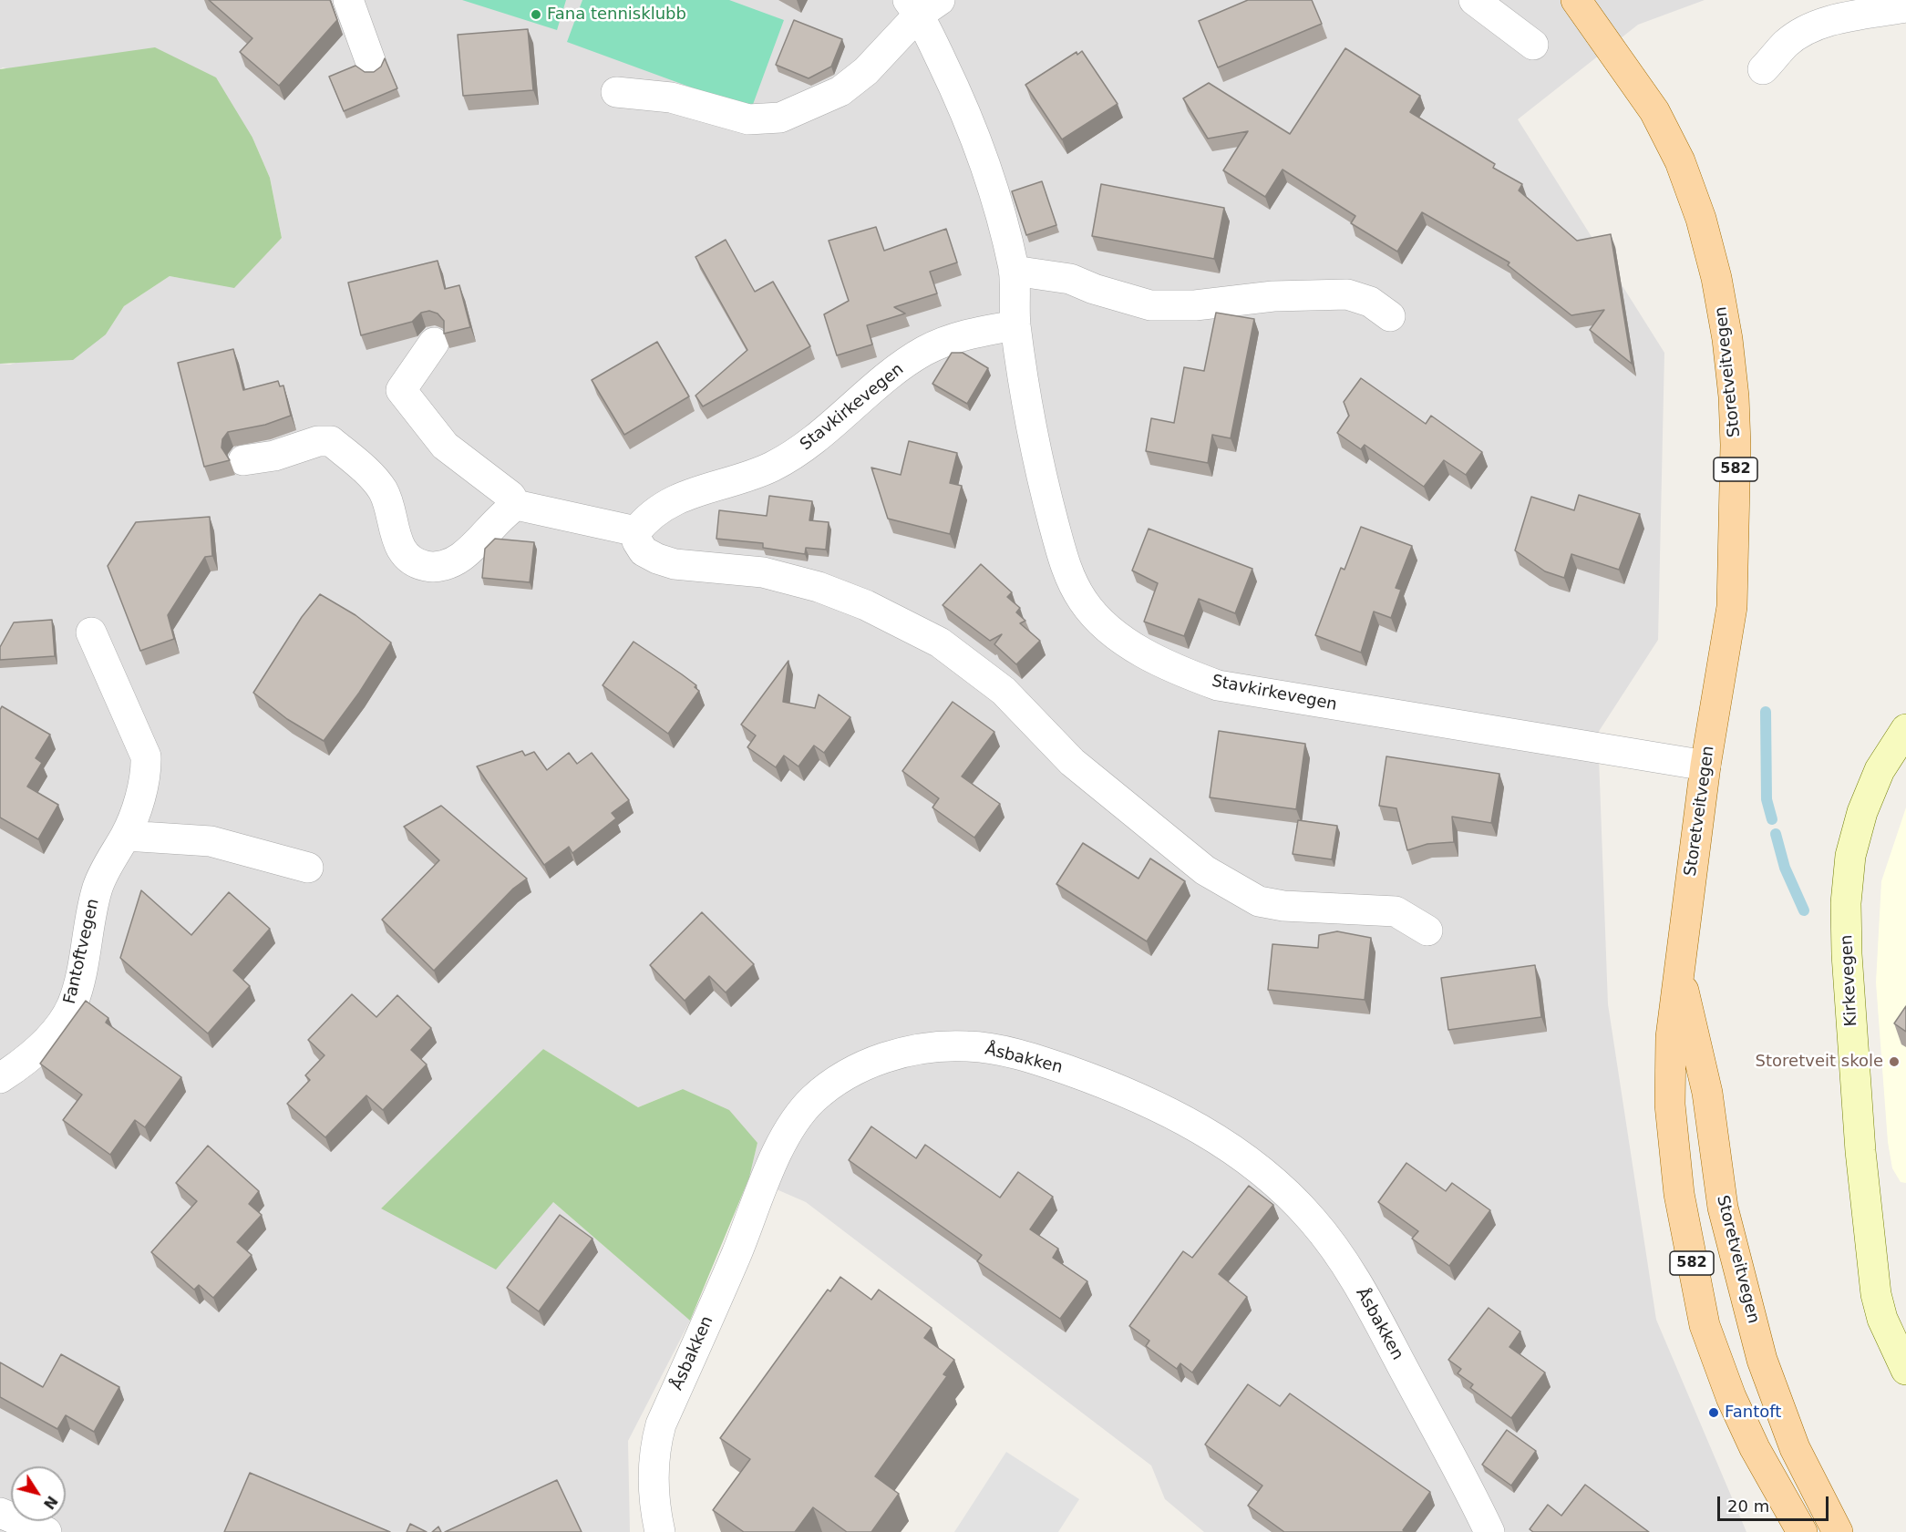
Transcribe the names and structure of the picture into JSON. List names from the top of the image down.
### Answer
{
  "streets": {
    "main road": ["Storetveitvegen", "582"],
    "street": [
      "Stavkirkevegen",
      "Fantoftvegen",
      "Kirkevegen",
      "Åsbakken"
    ]
  },
  "crossings": [
    ["Storetveitvegen", "Stavkirkevegen"]
  ],
  "places": ["Fana tennisklubb", "Storetveit skole", "Fantoft"],
  "scale_bar": "20 m",
  "north": "bottom right"
}
